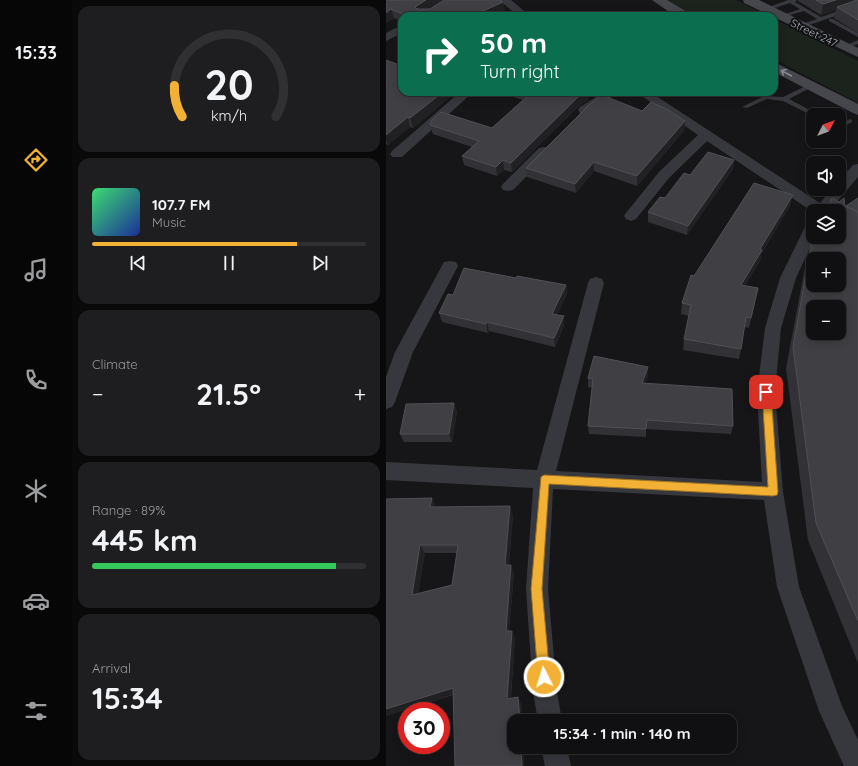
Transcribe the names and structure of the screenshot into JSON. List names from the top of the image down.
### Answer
{
  "streets": {
    "street": ["Street 247"]
  },
  "north": "top right",
  "page": {
    "tabs": "15:33",
    "turn": ["50 m", "Turn right"],
    "map_buttons": ["+", "−"],
    "song": ["107.7 FM", "Music"],
    "tile": [
      "Climate",
      ["Range · 89%", "445 km"],
      ["Arrival", "15:34"]
    ],
    "heat": ["−", "21.5°", "+"],
    "limit": "30",
    "trip": "15:34 · 1 min · 140 m",
    "gauge": ["20", "km/h"]
  }
}
